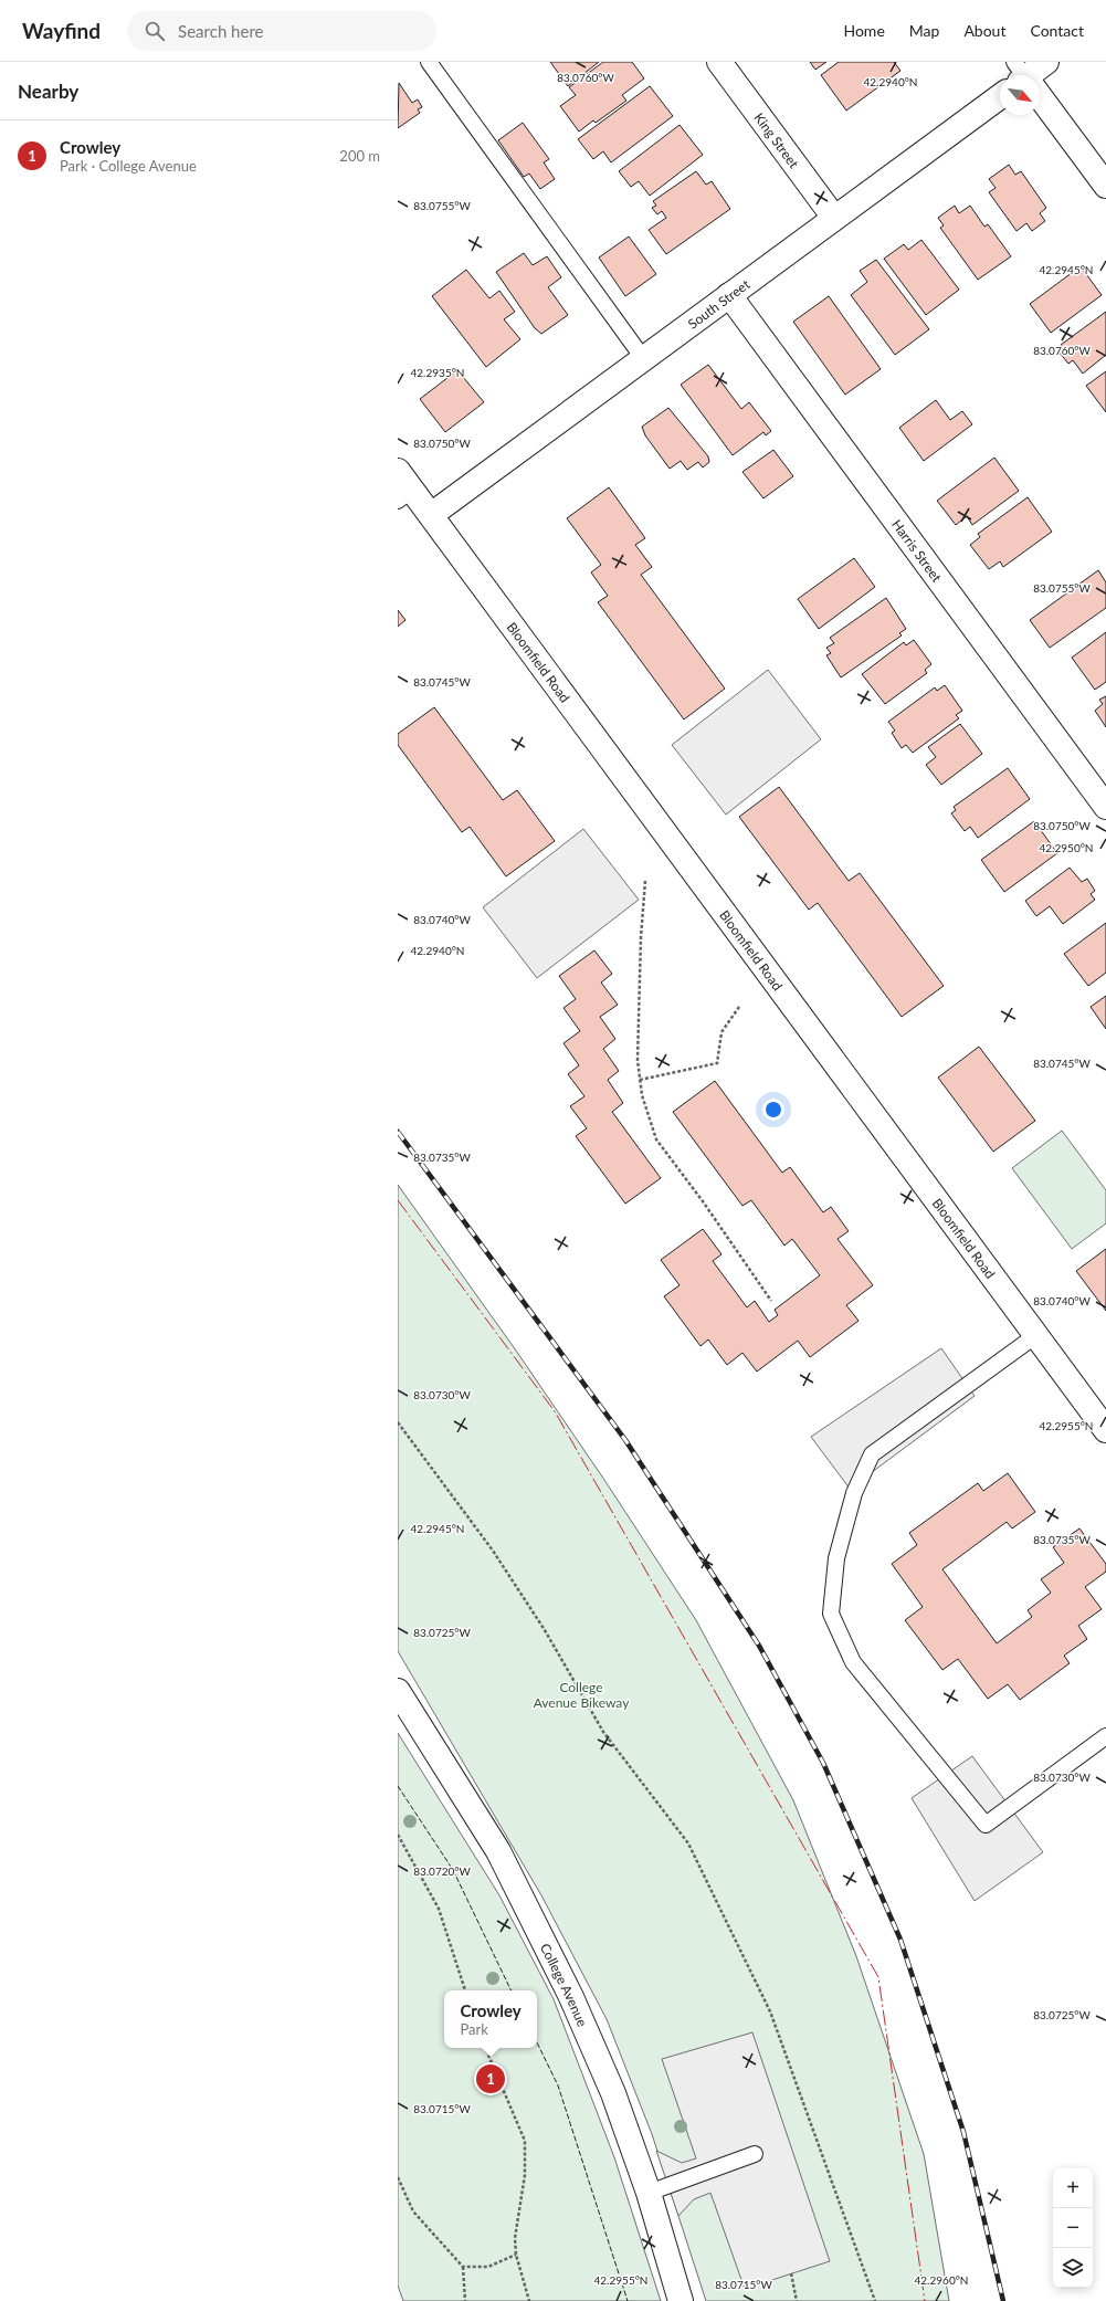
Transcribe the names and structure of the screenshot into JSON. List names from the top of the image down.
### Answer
{
  "streets": {
    "street": [
      "King Street",
      "South Street",
      "Harris Street",
      "Bloomfield Road",
      "College Avenue"
    ]
  },
  "crossings": [
    ["King Street", "South Street"],
    ["South Street", "Harris Street"],
    ["South Street", "Bloomfield Road"]
  ],
  "parks": ["College Avenue Bikeway"],
  "north": "bottom right",
  "page": {
    "header": "Wayfind",
    "search": "Search here",
    "nav": [
      "Home",
      "Map",
      "About",
      "Contact"
    ],
    "heading": "Nearby",
    "list": [
      {
        "mark": "1",
        "name": "Crowley",
        "note": "Park · College Avenue",
        "value": "200 m"
      }
    ],
    "popup": ["Crowley", "Park"],
    "pins": "1",
    "map_buttons": ["+", "−"]
  },
  "coordinates": [
    "83.0760°W",
    "42.2940°N",
    "83.0755°W",
    "42.2945°N",
    "42.2935°N",
    "83.0750°W",
    "83.0745°W",
    "42.2950°N",
    "83.0740°W",
    "83.0735°W",
    "83.0730°W",
    "42.2955°N",
    "83.0725°W",
    "83.0720°W",
    "83.0715°W",
    "42.2960°N"
  ]
}
